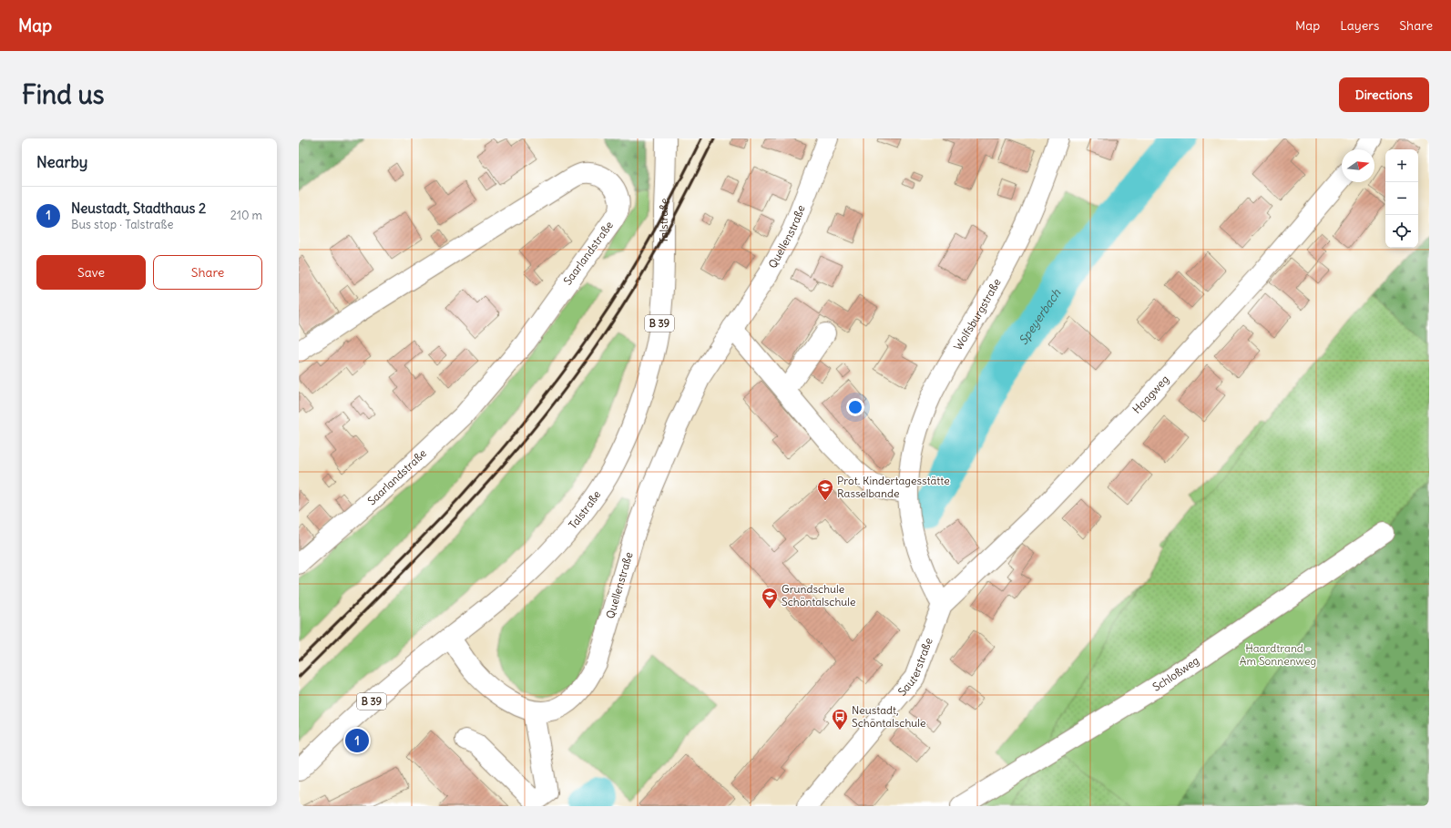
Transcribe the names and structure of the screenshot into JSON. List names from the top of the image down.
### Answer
{
  "streets": {
    "street": [
      "Talstraße",
      "Quellenstraße",
      "Saarlandstraße",
      "Wolfsburgstraße",
      "B 39",
      "Haagweg",
      "Sauterstraße",
      "Schloßweg"
    ]
  },
  "crossings": [
    ["Talstraße", "Quellenstraße"],
    ["Haagweg", "Sauterstraße"]
  ],
  "water": ["Speyerbach"],
  "parks": ["Haardtrand - Am Sonnenweg"],
  "places": {
    "school or university": ["Prot. Kindertagesstätte Rasselbande", "Grundschule Schöntalschule"],
    "bus stop": ["Neustadt, Schöntalschule"]
  },
  "north": "right",
  "page": {
    "header": "Map",
    "nav": ["Map", "Layers", "Share"],
    "buttons": [
      "Directions",
      ["Save", "Share"]
    ],
    "title": "Find us",
    "heading": "Nearby",
    "map_buttons": ["+", "−"],
    "list": [
      {
        "mark": "1",
        "name": "Neustadt, Stadthaus 2",
        "note": "Bus stop · Talstraße",
        "value": "210 m"
      }
    ],
    "pins": "1"
  }
}
